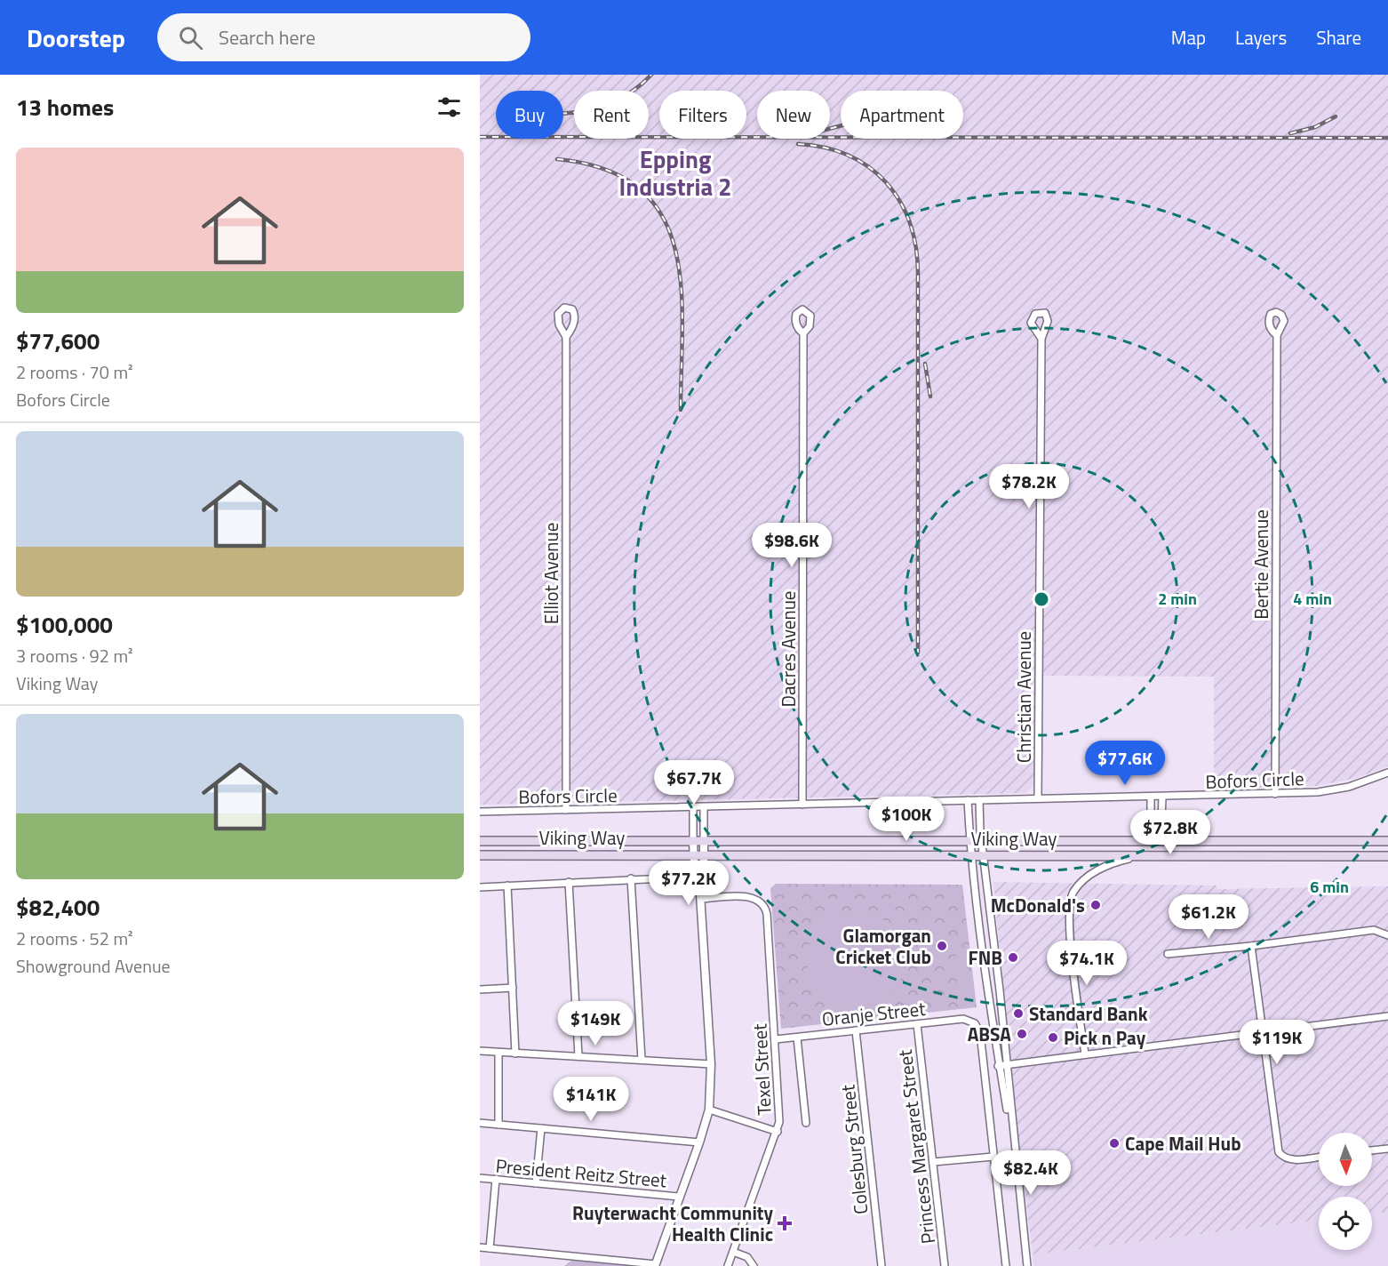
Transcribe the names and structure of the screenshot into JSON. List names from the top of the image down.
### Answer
{
  "streets": {
    "main road": ["Viking Way"],
    "street": [
      "Bertie Avenue",
      "Elliot Avenue",
      "Dacres Avenue",
      "Christian Avenue",
      "Bofors Circle",
      "Oranje Street",
      "Texel Street",
      "Princess Margaret Street",
      "Colesburg Street",
      "President Reitz Street"
    ]
  },
  "crossings": [
    ["Bertie Avenue", "Bofors Circle"],
    ["Elliot Avenue", "Bofors Circle"],
    ["Dacres Avenue", "Bofors Circle"],
    ["Christian Avenue", "Bofors Circle"],
    ["Oranje Street", "Texel Street"],
    ["Oranje Street", "Princess Margaret Street"],
    ["Oranje Street", "Colesburg Street"]
  ],
  "districts": ["Epping Industria 2"],
  "places": {
    "other": [
      "McDonald's",
      "Glamorgan Cricket Club",
      "FNB",
      "Standard Bank",
      "ABSA",
      "Pick n Pay",
      "Cape Mail Hub"
    ],
    "health": ["Ruyterwacht Community Health Clinic"]
  },
  "north": "bottom",
  "page": {
    "header": "Doorstep",
    "search": "Search here",
    "nav": ["Map", "Layers", "Share"],
    "heading": "13 homes",
    "chip": [
      "Buy",
      "Rent",
      "Filters",
      "New",
      "Apartment"
    ],
    "list": [
      {
        "name": "$77,600",
        "note": "2 rooms · 70 m² · Bofors Circle"
      },
      {
        "name": "$100,000",
        "note": "3 rooms · 92 m² · Viking Way"
      },
      {
        "name": "$82,400",
        "note": "2 rooms · 52 m² · Showground Avenue"
      }
    ],
    "price": [
      "$78.2K",
      "$98.6K",
      "$77.6K",
      "$67.7K",
      "$100K",
      "$72.8K",
      "$77.2K",
      "$61.2K",
      "$74.1K",
      "$149K",
      "$119K",
      "$141K",
      "$82.4K"
    ]
  },
  "rings": ["2 min", "4 min", "6 min"]
}
